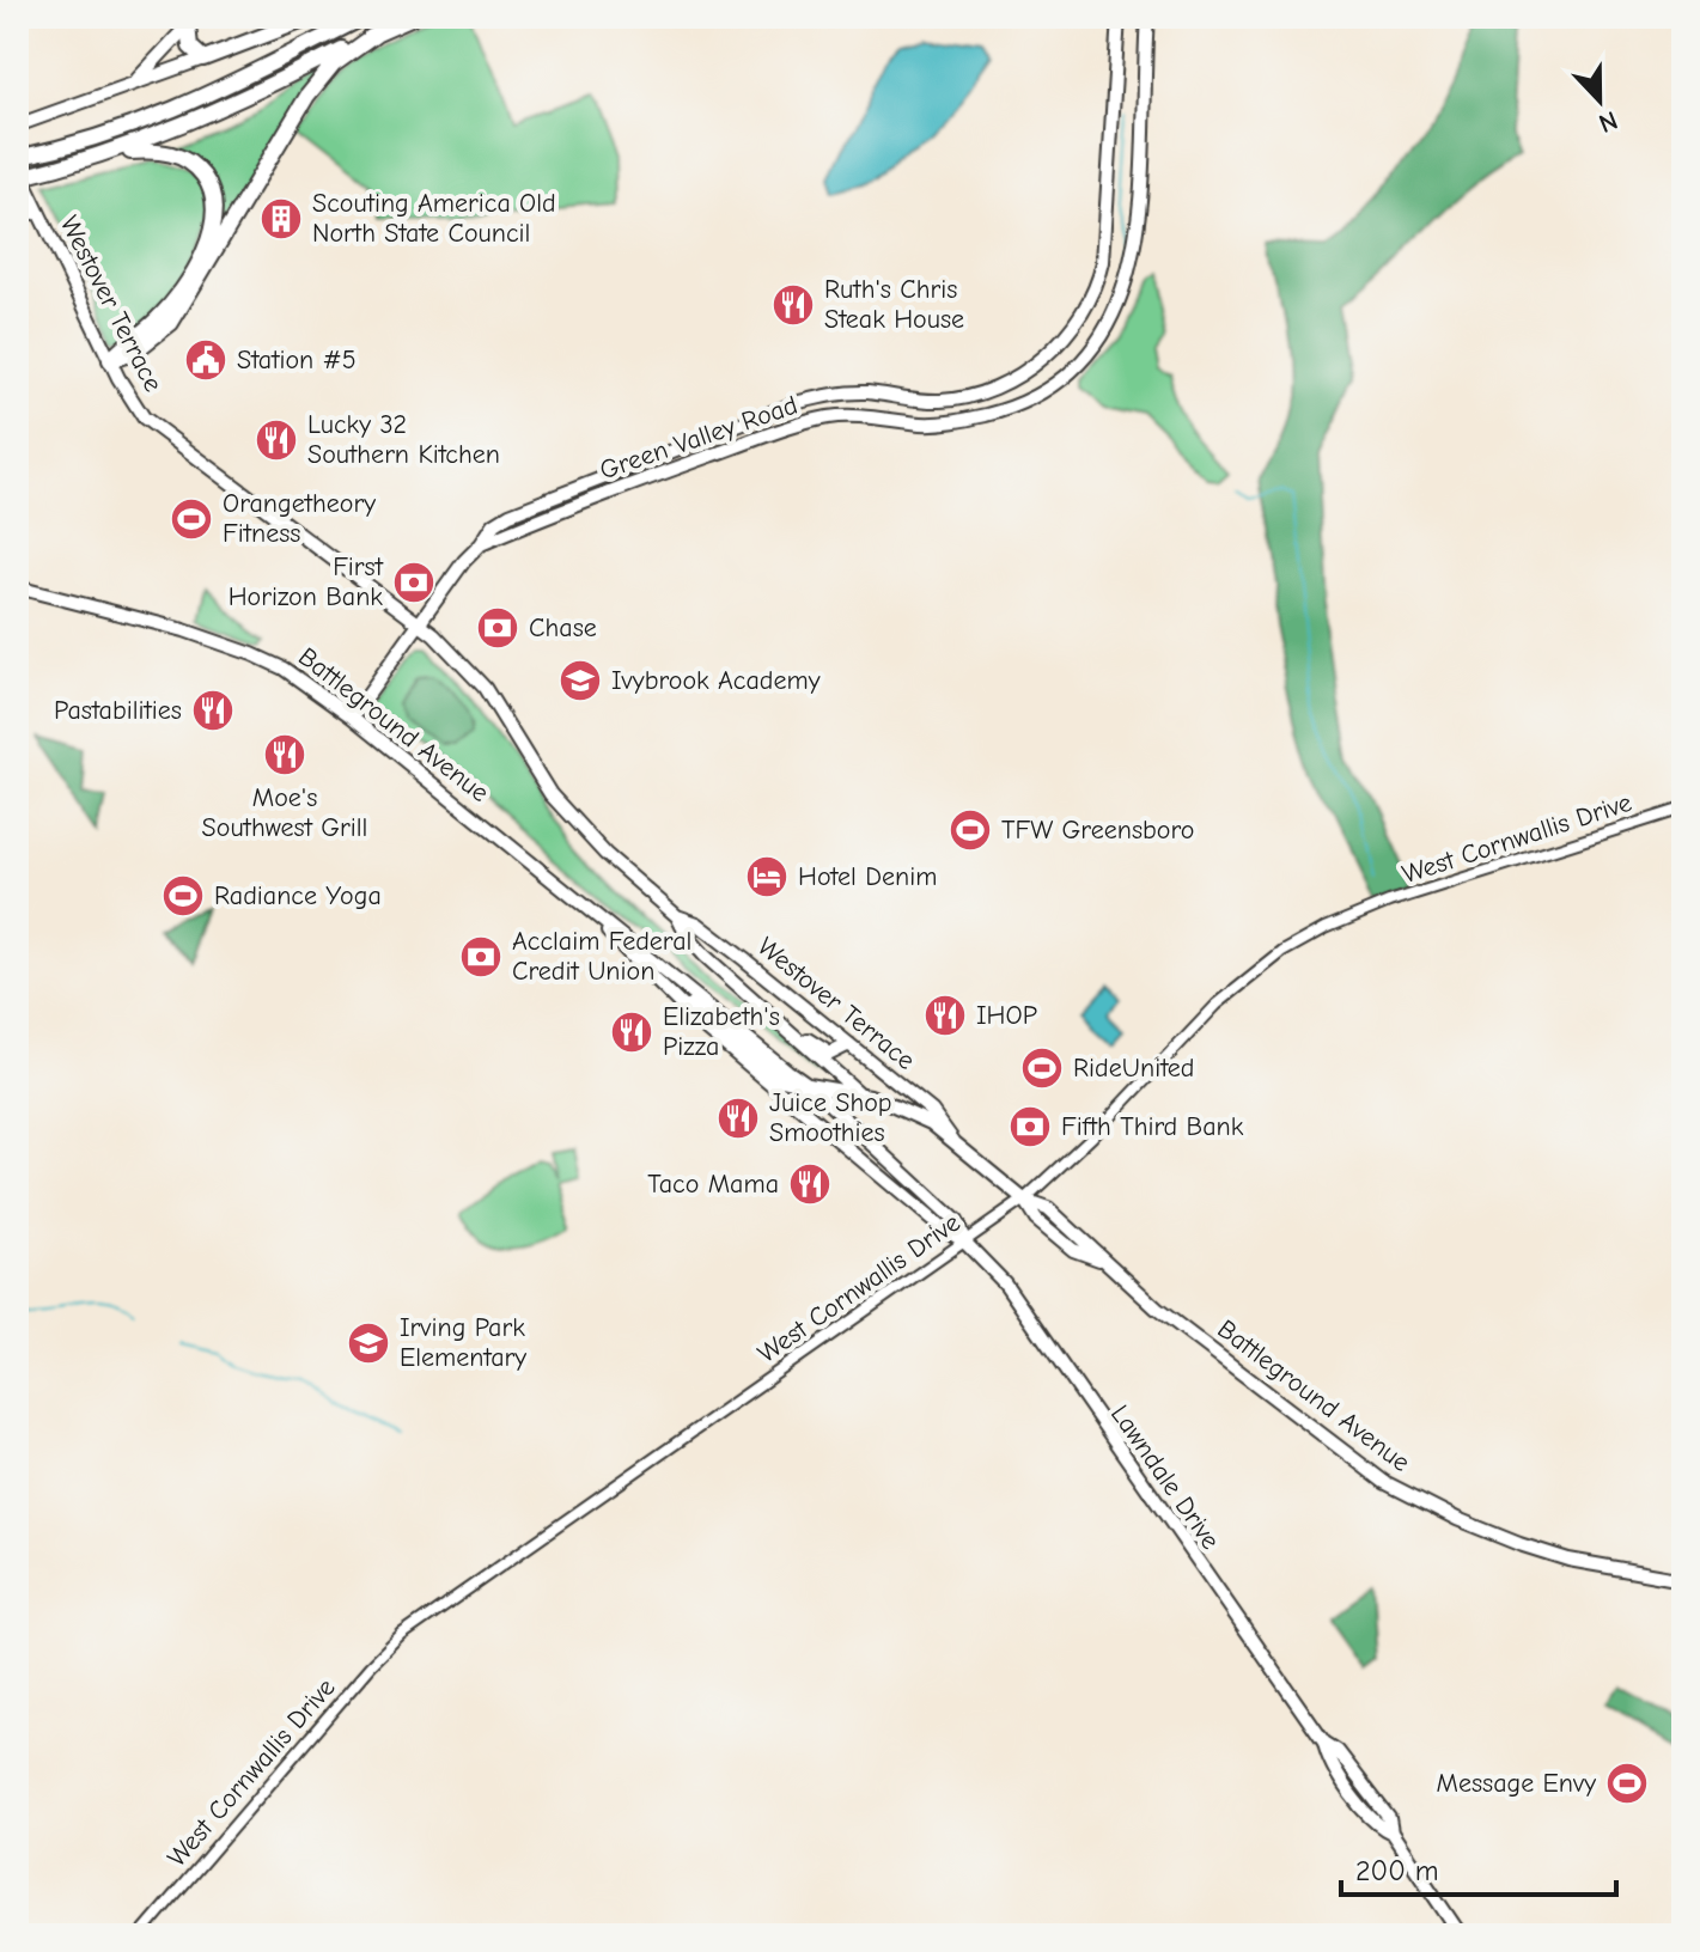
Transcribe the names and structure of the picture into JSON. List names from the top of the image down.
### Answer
{
  "streets": {
    "main road": [
      "Westover Terrace",
      "Green Valley Road",
      "Battleground Avenue",
      "Lawndale Drive"
    ],
    "street": ["West Cornwallis Drive"]
  },
  "crossings": [
    ["Westover Terrace", "Green Valley Road"],
    ["Westover Terrace", "Battleground Avenue"],
    ["Green Valley Road", "Battleground Avenue"],
    ["Battleground Avenue", "West Cornwallis Drive"],
    ["Battleground Avenue", "Lawndale Drive"],
    ["West Cornwallis Drive", "Lawndale Drive"]
  ],
  "places": {
    "building": ["Scouting America Old North State Council"],
    "restaurant": [
      "Ruth's Chris Steak House",
      "Lucky 32 Southern Kitchen",
      "Pastabilities",
      "Moe's Southwest Grill",
      "IHOP",
      "Elizabeth's Pizza",
      "Juice Shop Smoothies",
      "Taco Mama"
    ],
    "public building": ["Station #5"],
    "sports": [
      "Orangetheory Fitness",
      "TFW Greensboro",
      "Radiance Yoga",
      "RideUnited",
      "Message Envy"
    ],
    "bank": [
      "First Horizon Bank",
      "Chase",
      "Acclaim Federal Credit Union",
      "Fifth Third Bank"
    ],
    "school or university": ["Ivybrook Academy", "Irving Park Elementary"],
    "hotel": ["Hotel Denim"]
  },
  "scale_bar": "200 m",
  "north": "bottom"
}
